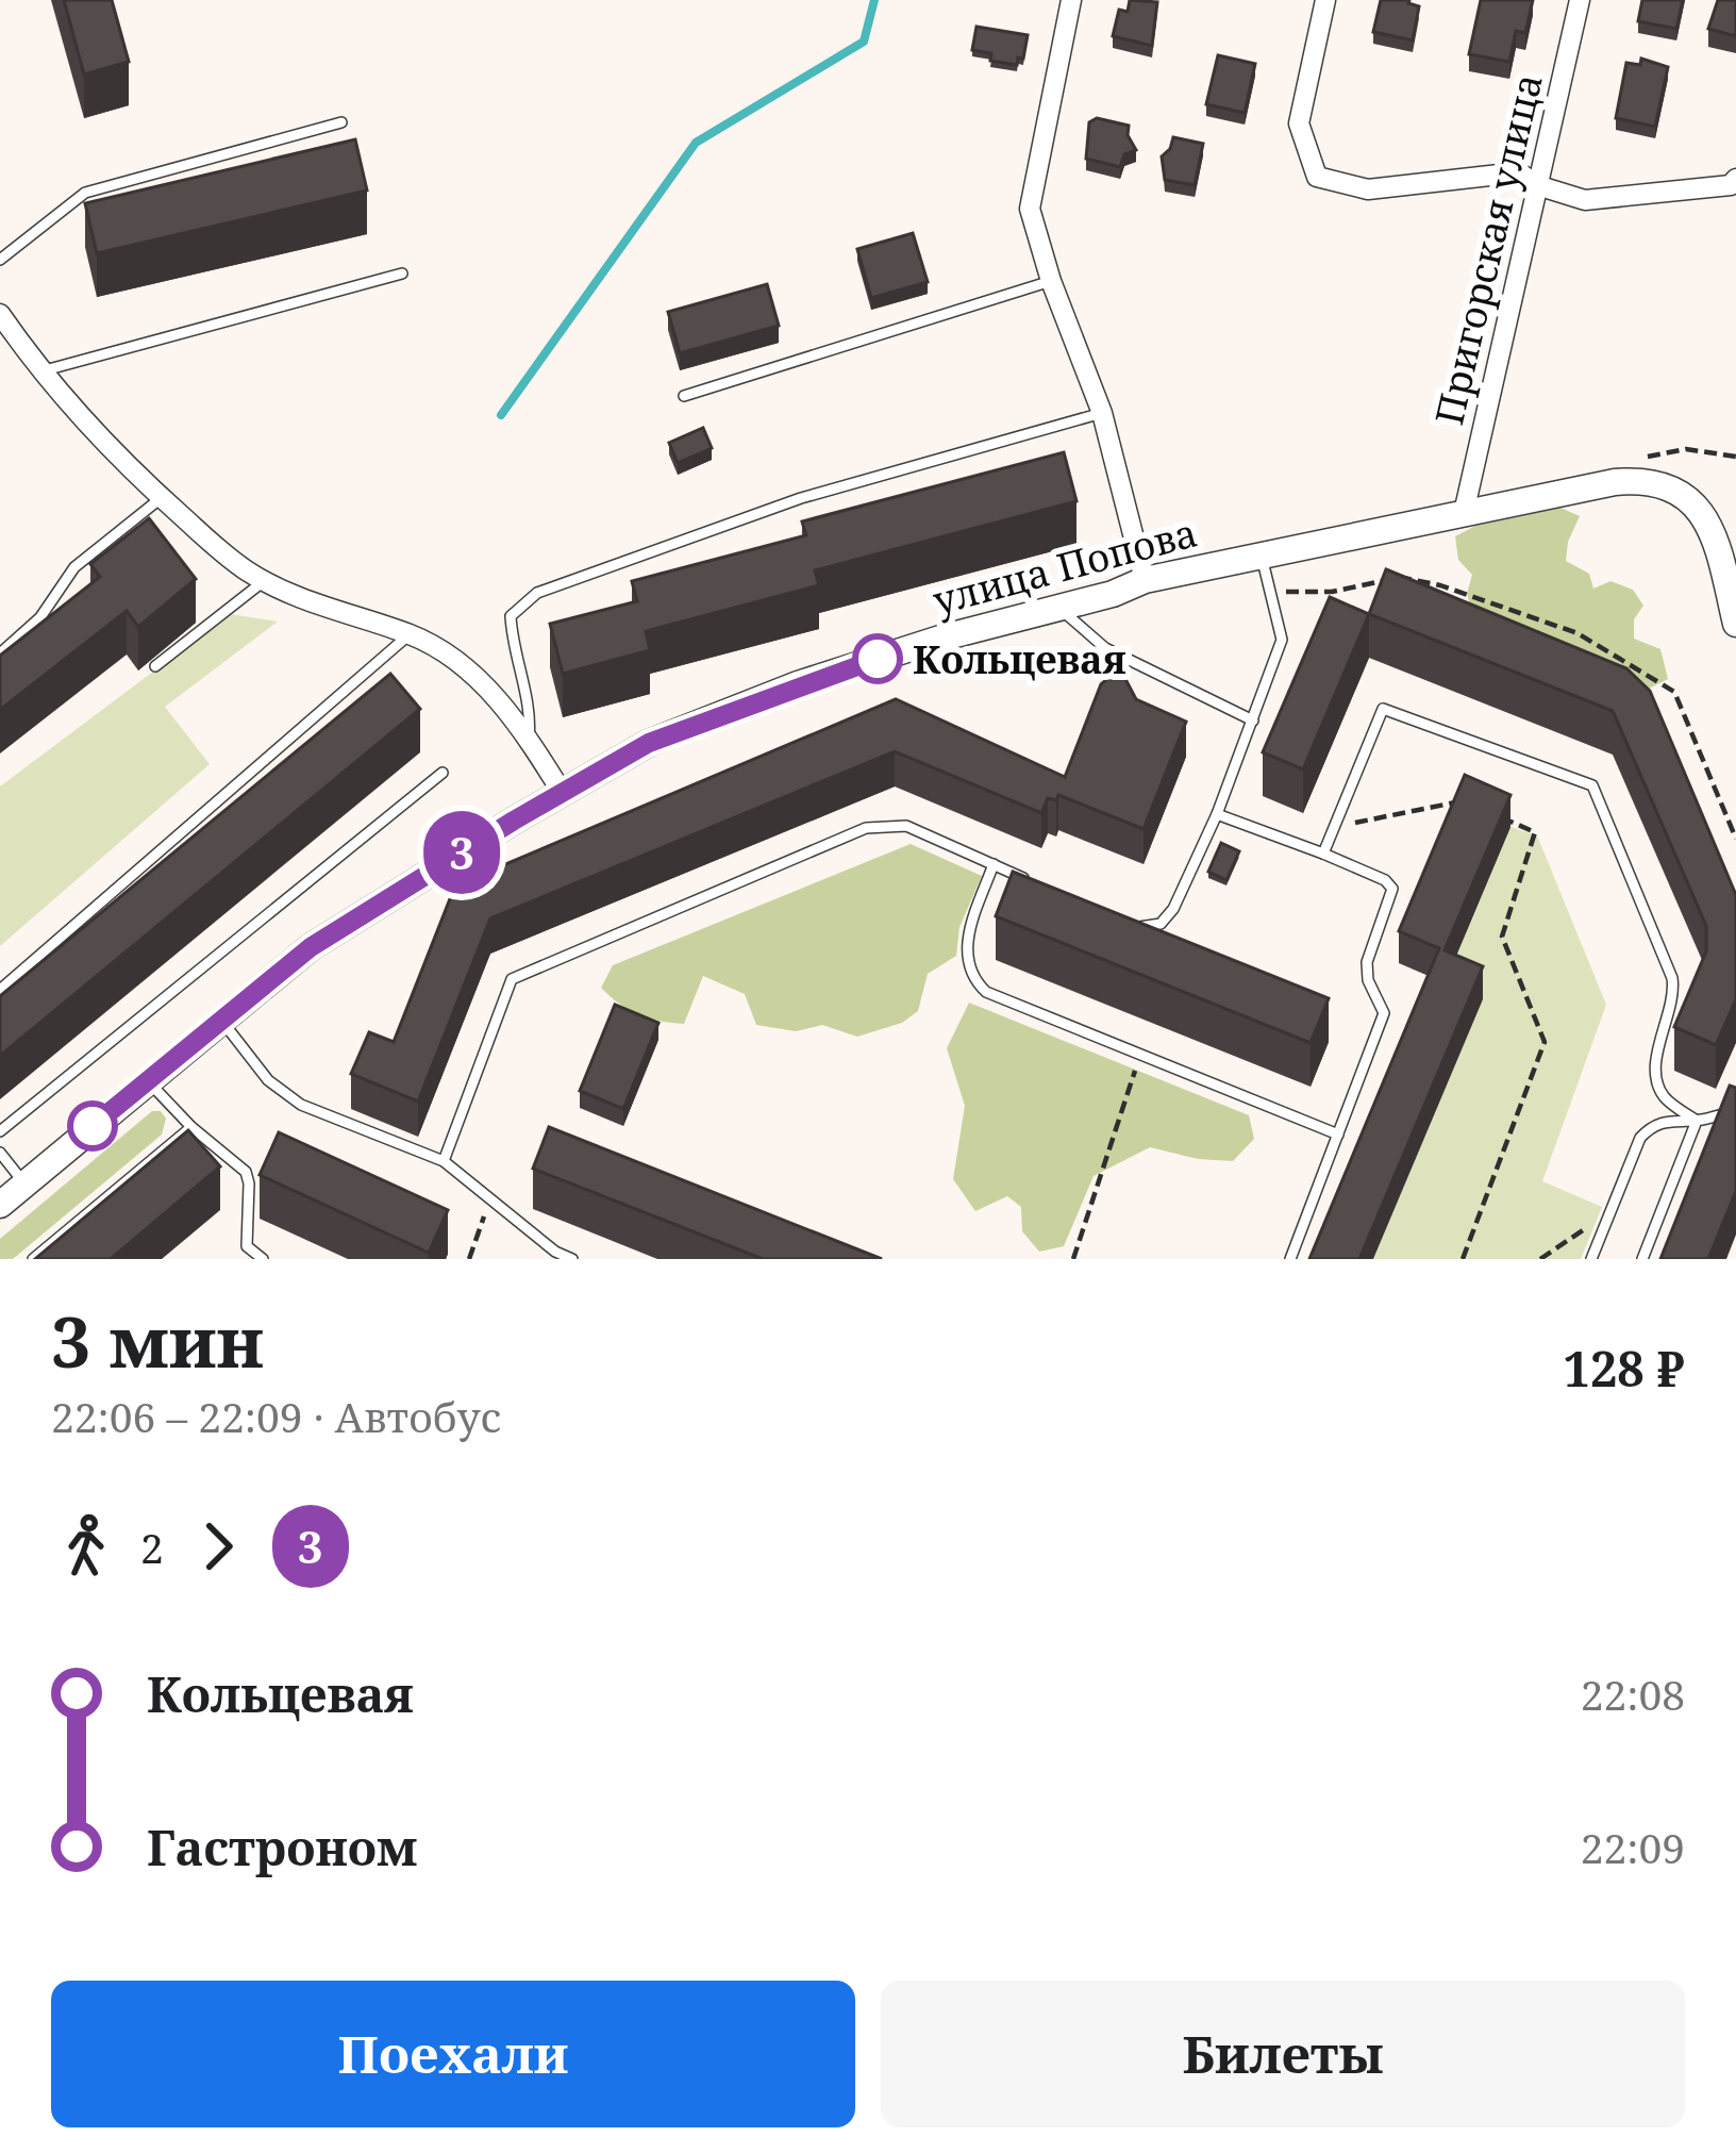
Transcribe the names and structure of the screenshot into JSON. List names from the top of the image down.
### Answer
{
  "streets": {
    "street": ["Пригорская улица", "улица Попова"]
  },
  "crossings": [
    ["Пригорская улица", "улица Попова"]
  ],
  "places": ["Кольцевая"],
  "lines": ["bus line 3"],
  "page": {
    "on_map": "3",
    "heading": ["3 мин", "22:06 – 22:09 · Автобус", "128 ₽"],
    "legs": ["2", "3"],
    "list": [
      {
        "name": "Кольцевая",
        "value": "22:08"
      },
      {
        "name": "Гастроном",
        "value": "22:09"
      }
    ],
    "buttons": ["Поехали", "Билеты"]
  }
}
